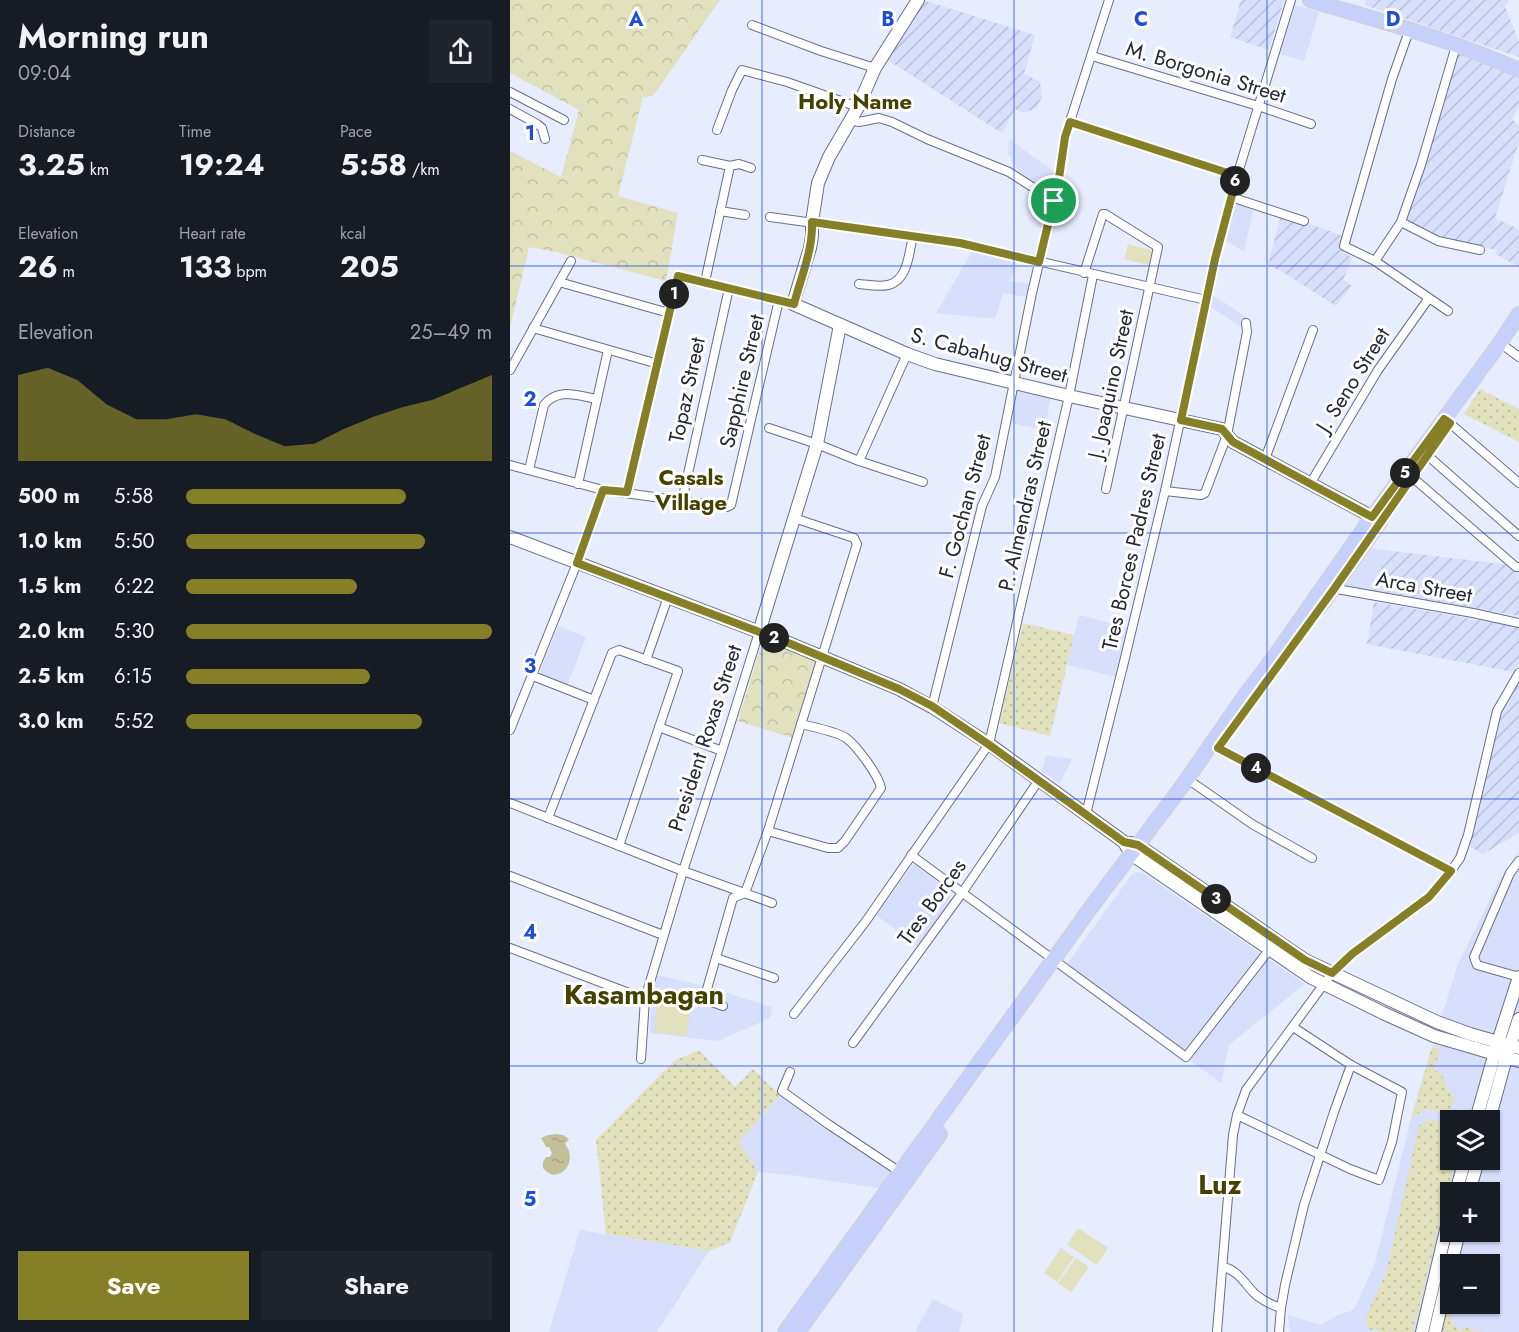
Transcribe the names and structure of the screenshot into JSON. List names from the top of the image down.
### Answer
{
  "streets": {
    "street": [
      "M. Borgonia Street",
      "S. Cabahug Street",
      "J. Seno Street",
      "Sapphire Street",
      "J. Joaquino Street",
      "Topaz Street",
      "F. Gochan Street",
      "P. Almendras Street",
      "Tres Borces Padres Street",
      "Arca Street",
      "President Roxas Street",
      "Tres Borces"
    ]
  },
  "crossings": [
    ["M. Borgonia Street", "F. Gochan Street"],
    ["M. Borgonia Street", "Tres Borces Padres Street"],
    ["S. Cabahug Street", "J. Seno Street"],
    ["S. Cabahug Street", "J. Joaquino Street"],
    ["S. Cabahug Street", "F. Gochan Street"],
    ["S. Cabahug Street", "P. Almendras Street"],
    ["S. Cabahug Street", "Tres Borces Padres Street"],
    ["S. Cabahug Street", "President Roxas Street"],
    ["Sapphire Street", "Topaz Street"],
    ["J. Joaquino Street", "P. Almendras Street"]
  ],
  "districts": [
    "Holy Name",
    "Casals Village",
    "Kasambagan",
    "Luz"
  ],
  "page": {
    "heading": ["Morning run", "09:04"],
    "stats": [
      ["Distance", "3.25 km"],
      ["Time", "19:24"],
      ["Pace", "5:58 /km"],
      ["Elevation", "26 m"],
      ["Heart rate", "133 bpm"],
      ["kcal", "205"]
    ],
    "pins": [
      "6",
      "1",
      "5",
      "2",
      "4",
      "3"
    ],
    "chart": ["Elevation", "25–49 m"],
    "list": [
      {
        "name": "500 m",
        "note": "5:58"
      },
      {
        "name": "1.0 km",
        "note": "5:50"
      },
      {
        "name": "1.5 km",
        "note": "6:22"
      },
      {
        "name": "2.0 km",
        "note": "5:30"
      },
      {
        "name": "2.5 km",
        "note": "6:15"
      },
      {
        "name": "3.0 km",
        "note": "5:52"
      }
    ],
    "map_buttons": ["+", "−"],
    "buttons": ["Save", "Share"]
  },
  "grid": {
    "columns": [
      "A",
      "B",
      "C",
      "D"
    ],
    "rows": [
      "1",
      "2",
      "3",
      "4",
      "5"
    ]
  }
}
